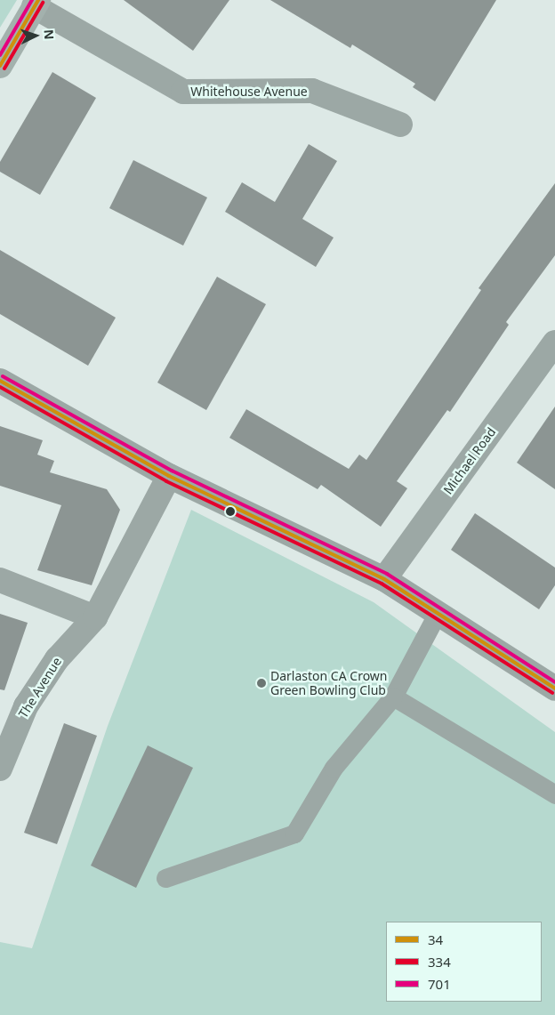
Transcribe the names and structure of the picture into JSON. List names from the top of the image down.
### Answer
{
  "streets": {
    "street": ["Whitehouse Avenue", "Michael Road", "The Avenue"]
  },
  "places": ["Darlaston CA Crown Green Bowling Club"],
  "lines": ["transit line 34", "transit line 701", "transit line 334"],
  "legend": ["34", "334", "701"],
  "north": "right"
}
